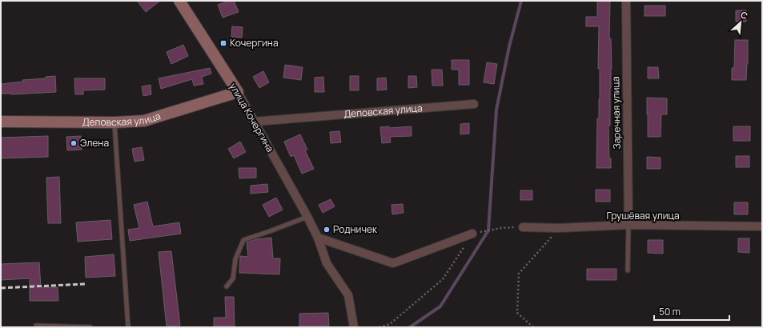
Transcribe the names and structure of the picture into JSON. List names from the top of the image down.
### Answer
{
  "streets": {
    "street": [
      "Деповская улица",
      "Заречная улица",
      "улица Кочергина",
      "Грушёвая улица"
    ]
  },
  "crossings": [
    ["Деповская улица", "улица Кочергина"],
    ["Заречная улица", "Грушёвая улица"]
  ],
  "places": {
    "transit": ["Кочергина"],
    "other": ["Элена", "Родничек"]
  },
  "scale_bar": "50 m",
  "north": "top right"
}
